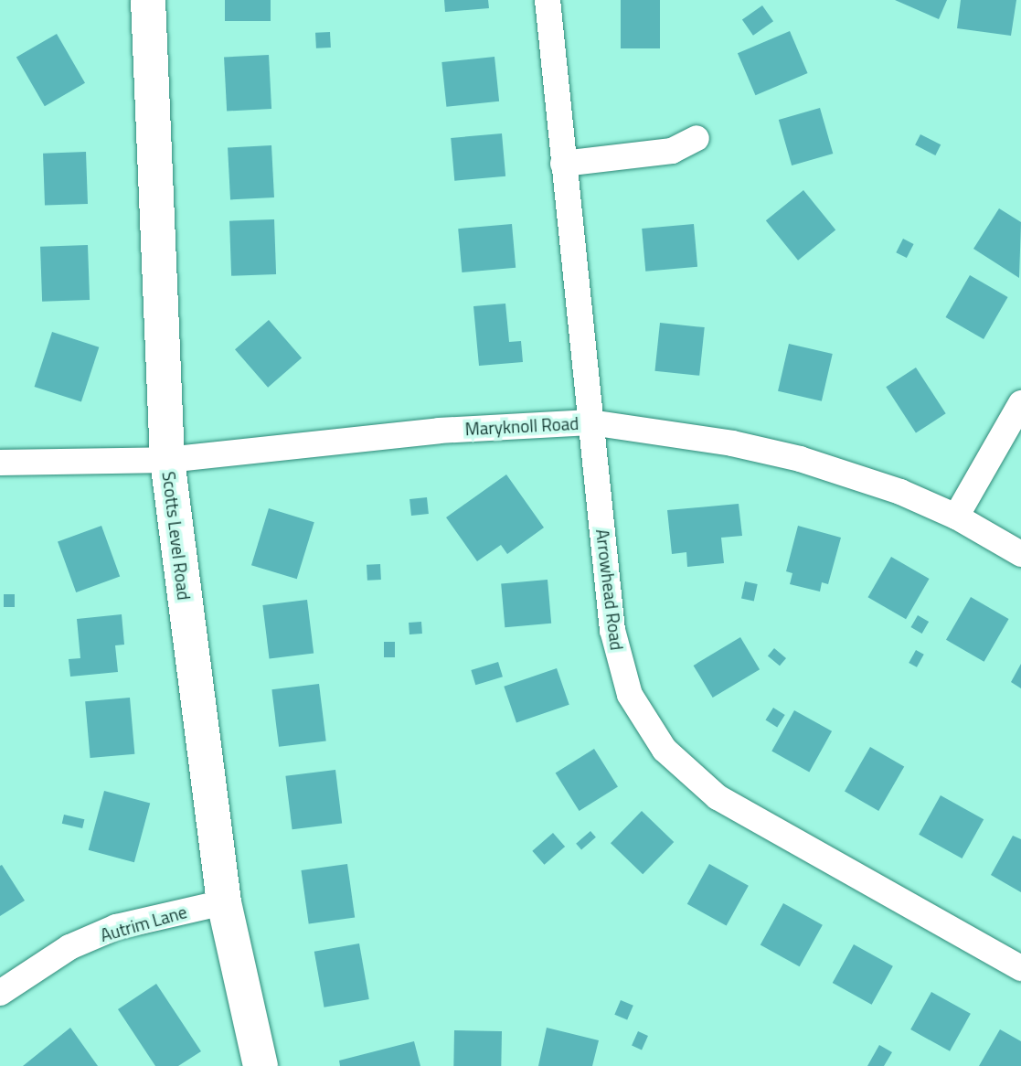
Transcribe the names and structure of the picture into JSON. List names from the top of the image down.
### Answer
{
  "streets": {
    "street": [
      "Maryknoll Road",
      "Scotts Level Road",
      "Arrowhead Road",
      "Autrim Lane"
    ]
  },
  "crossings": [
    ["Maryknoll Road", "Scotts Level Road"],
    ["Maryknoll Road", "Arrowhead Road"],
    ["Scotts Level Road", "Autrim Lane"]
  ]
}
